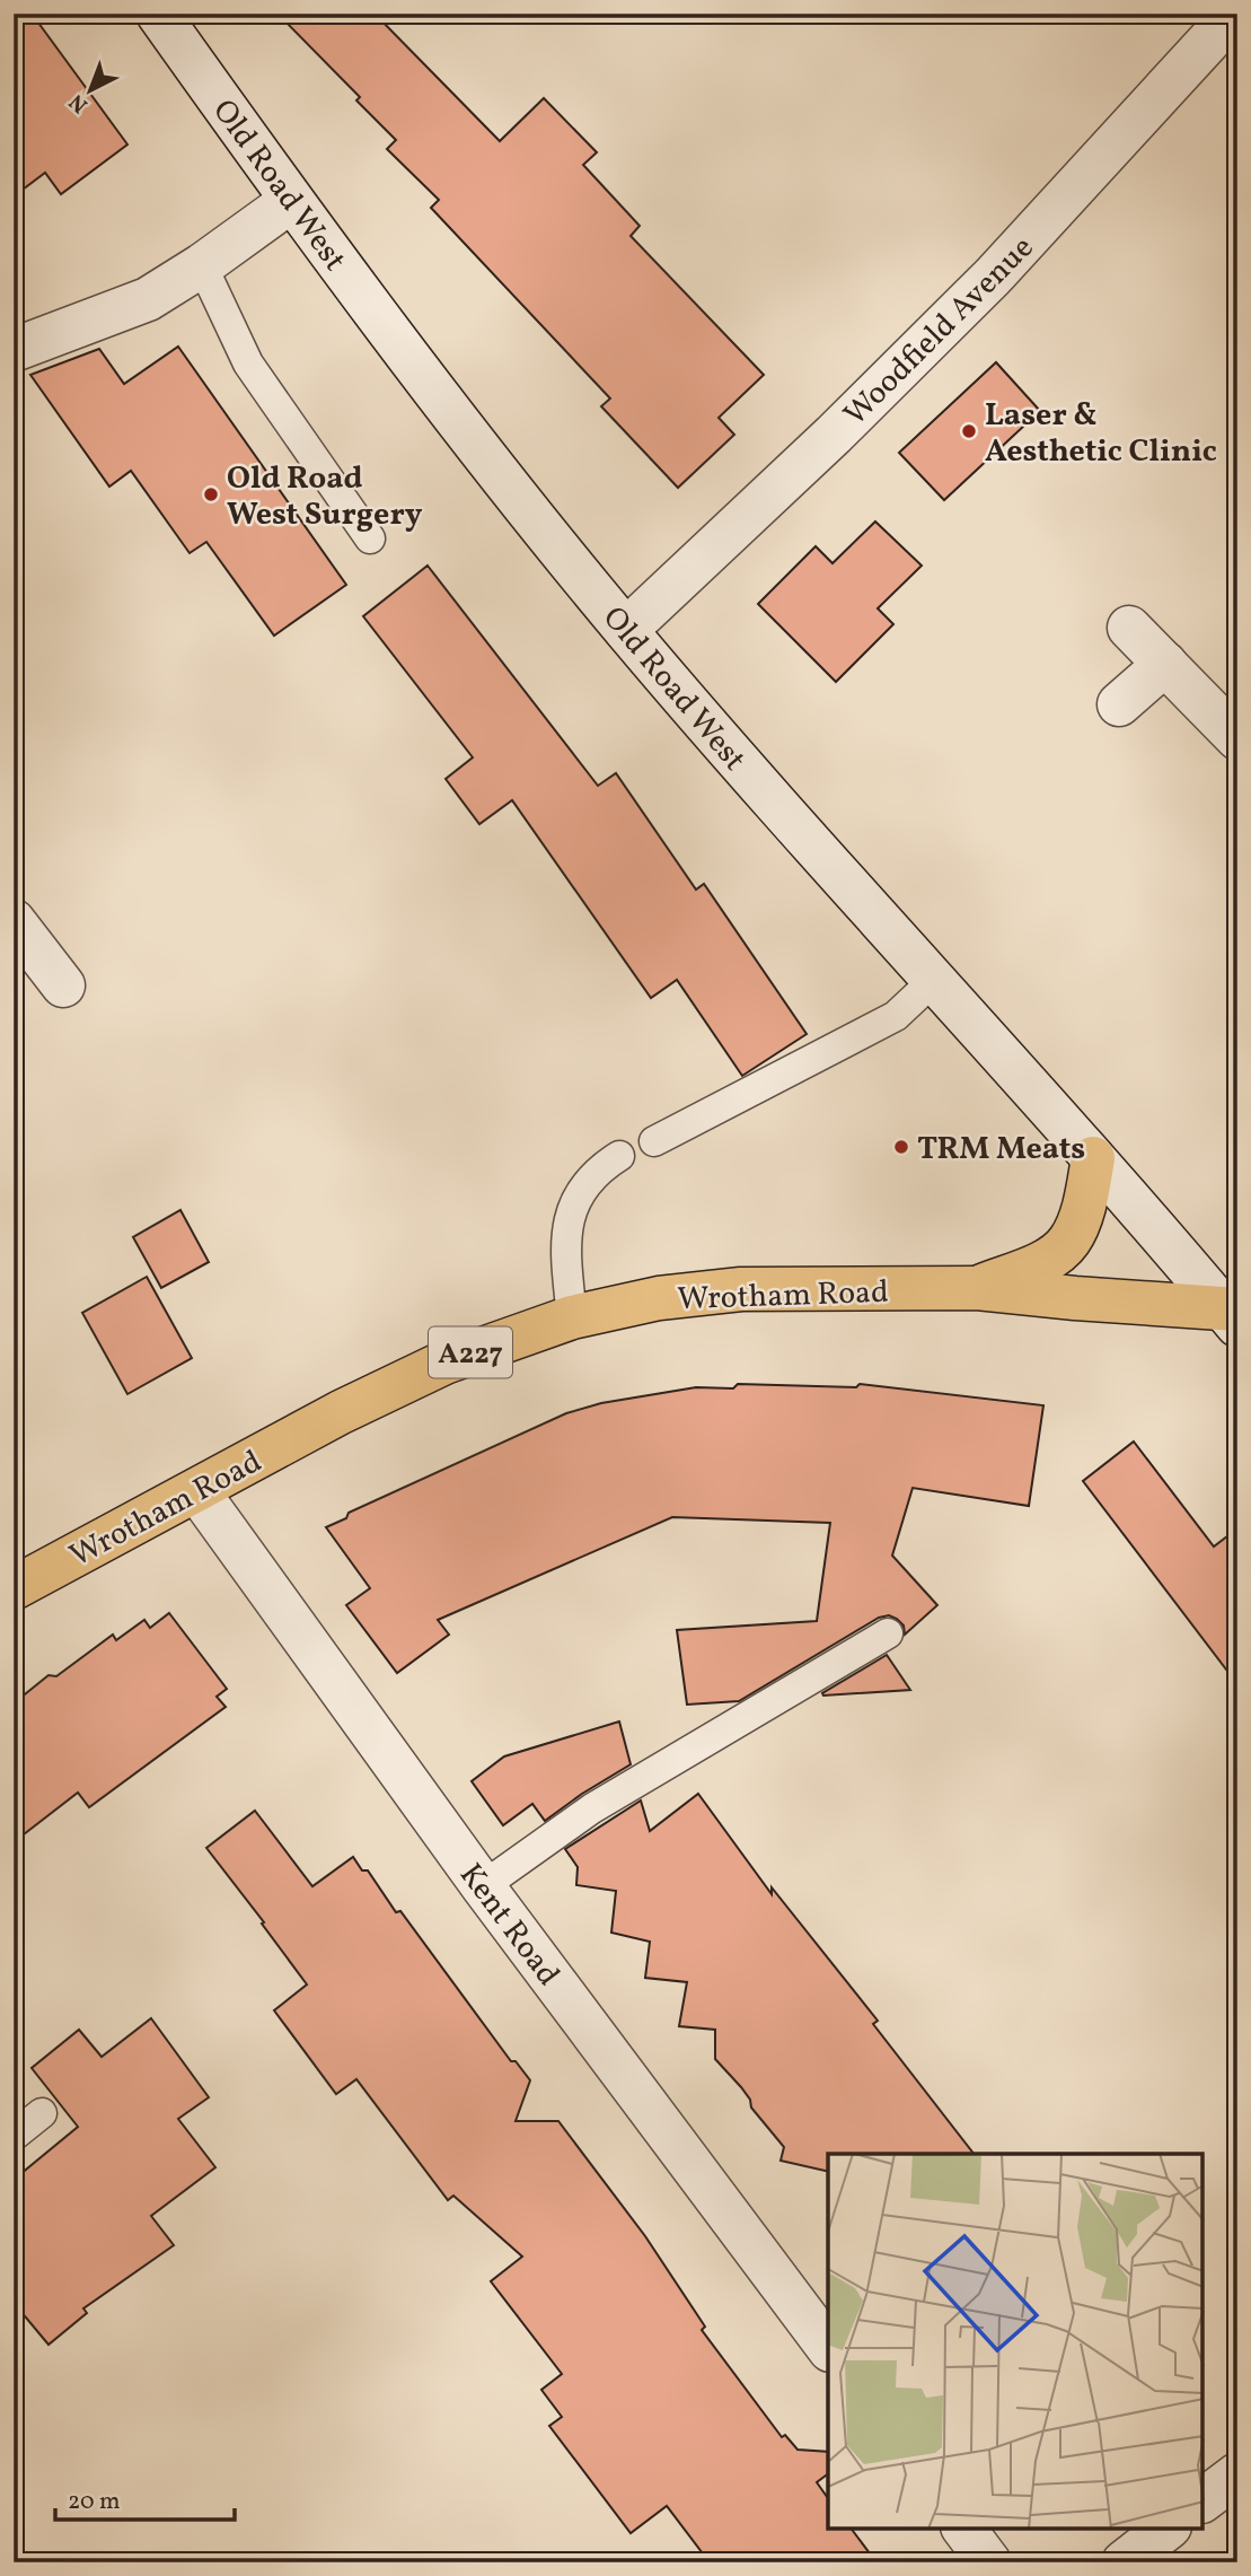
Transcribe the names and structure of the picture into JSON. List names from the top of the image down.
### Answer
{
  "streets": {
    "main road": ["Wrotham Road", "A227"],
    "street": ["Old Road West", "Woodfield Avenue", "Kent Road"]
  },
  "crossings": [
    ["Old Road West", "Woodfield Avenue"],
    ["Old Road West", "Wrotham Road"],
    ["Old Road West", "A227"],
    ["Wrotham Road", "A227"],
    ["Wrotham Road", "Kent Road"]
  ],
  "places": ["Laser & Aesthetic Clinic", "Old Road West Surgery", "TRM Meats"],
  "scale_bar": "20 m",
  "north": "bottom left"
}
